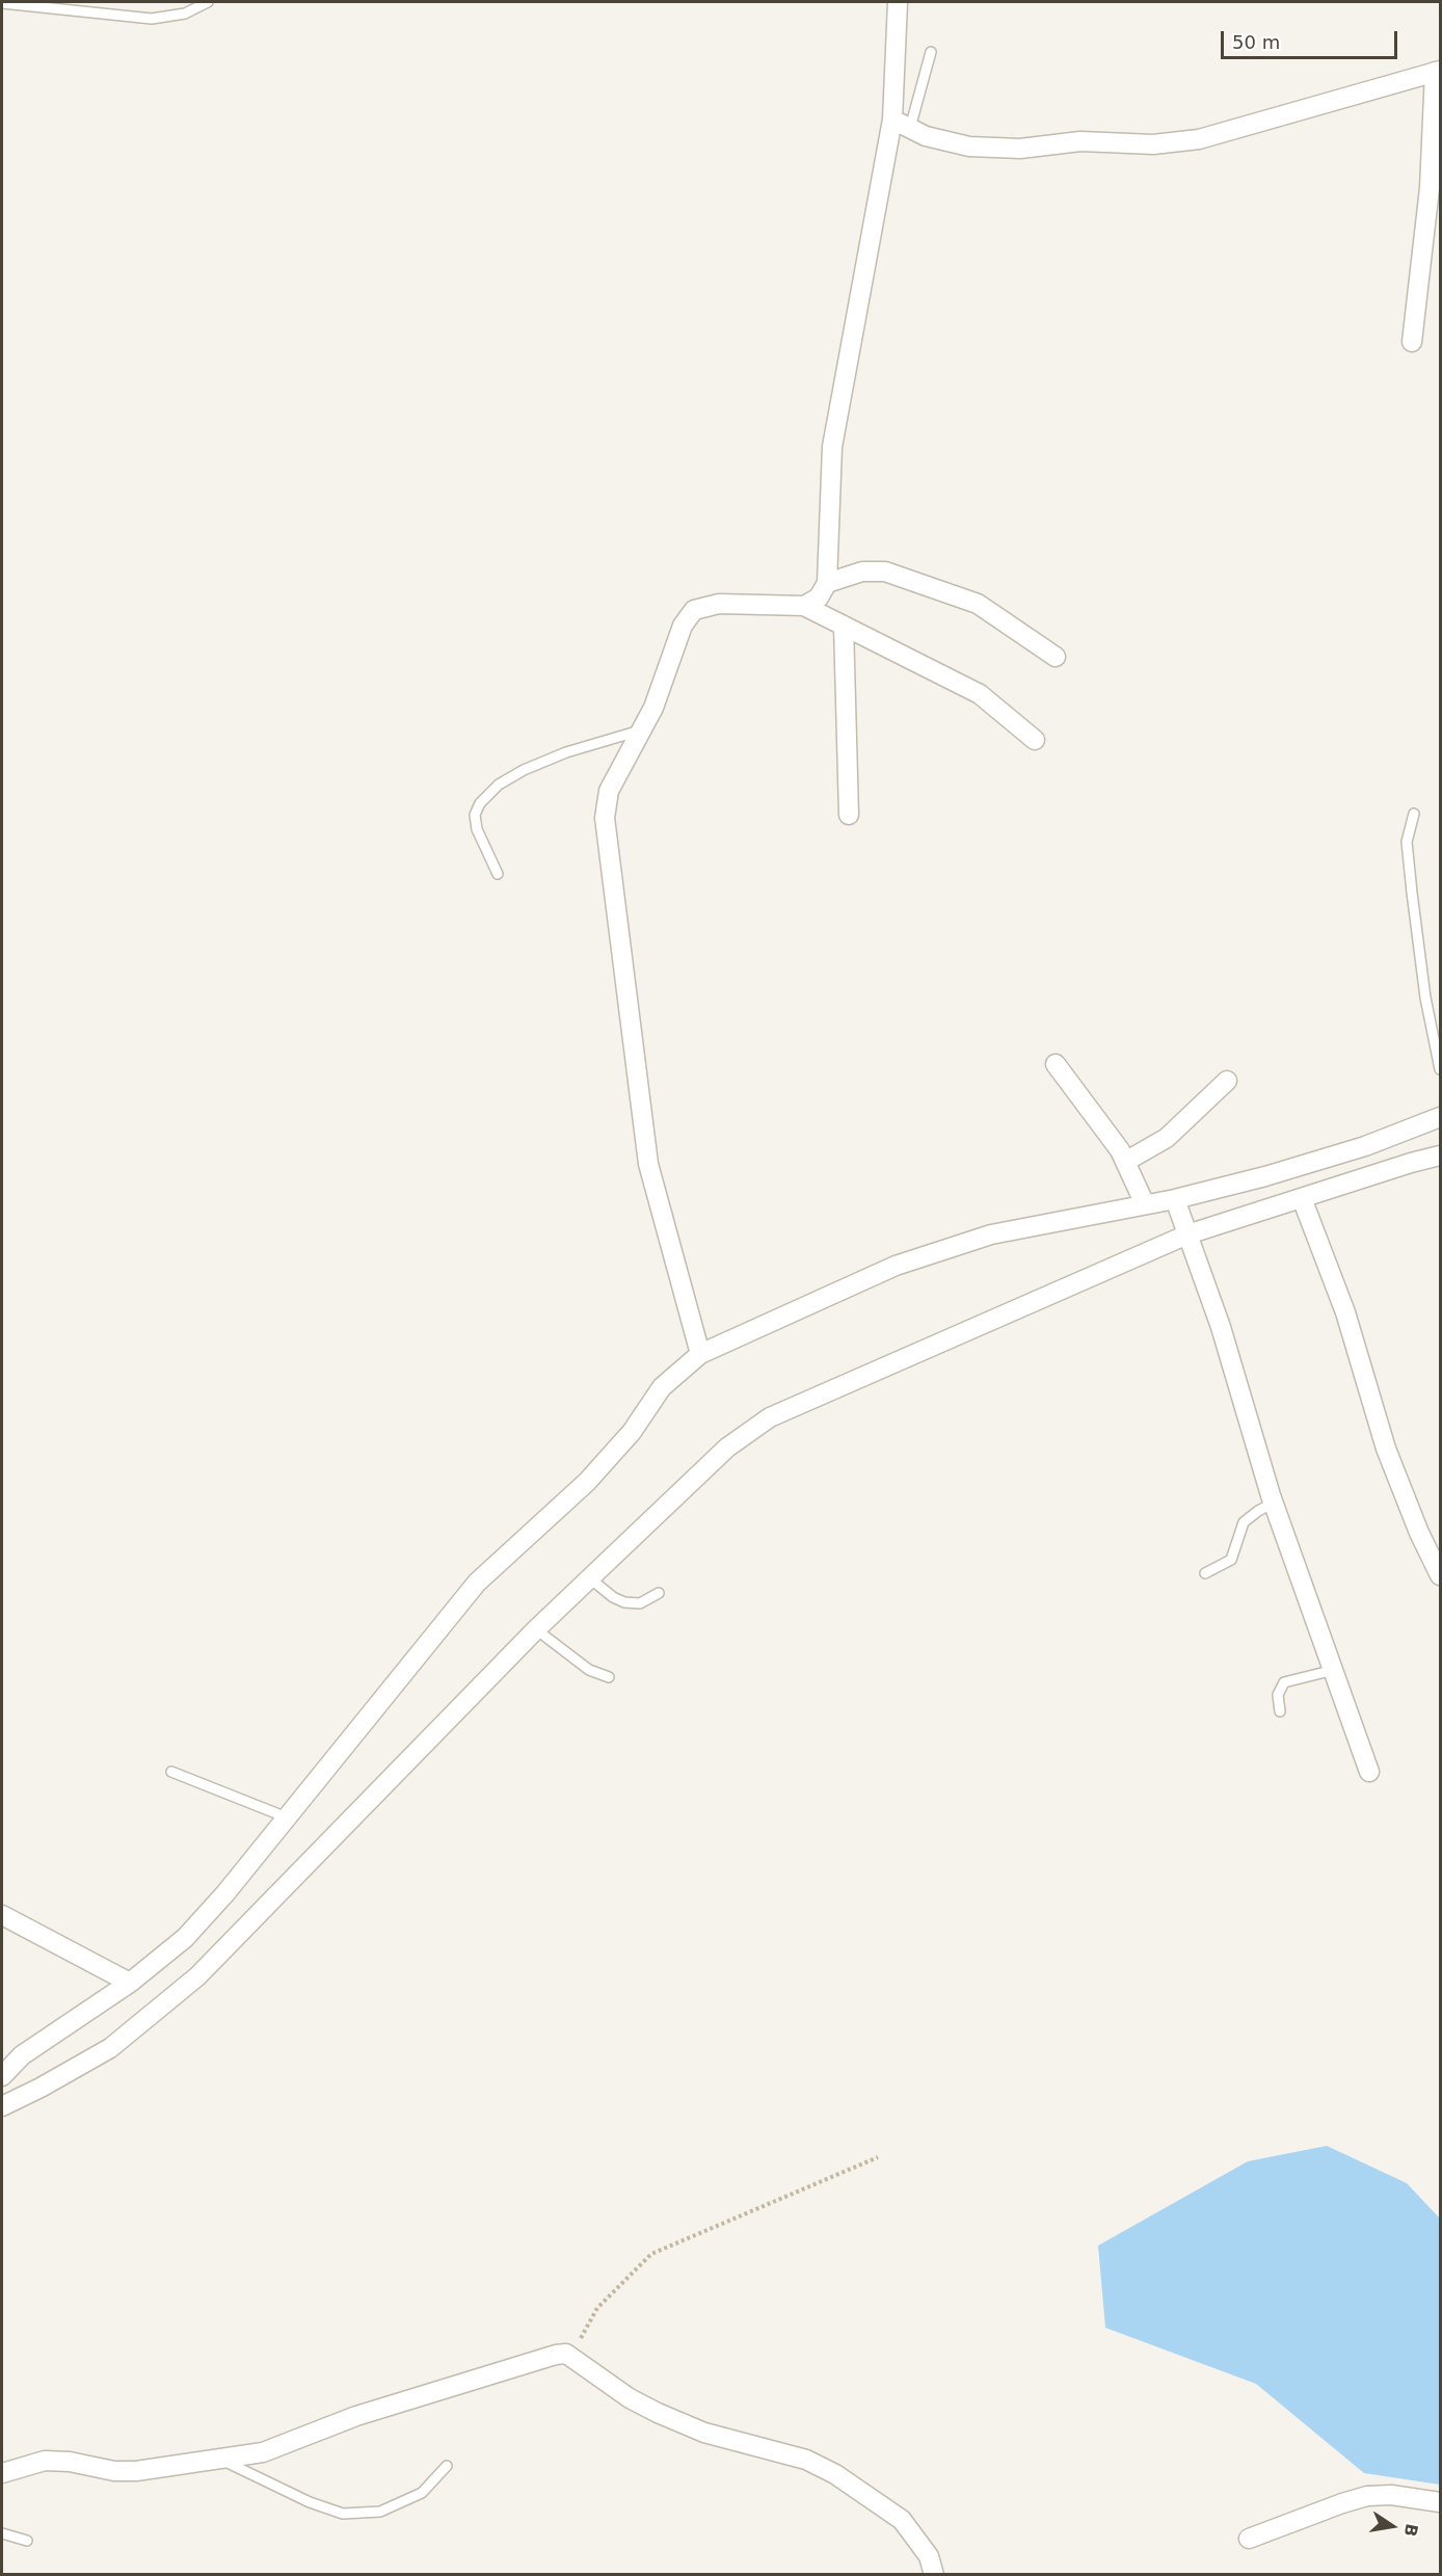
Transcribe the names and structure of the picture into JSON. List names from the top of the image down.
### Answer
{
  "scale_bar": "50 m",
  "north": "right"
}
